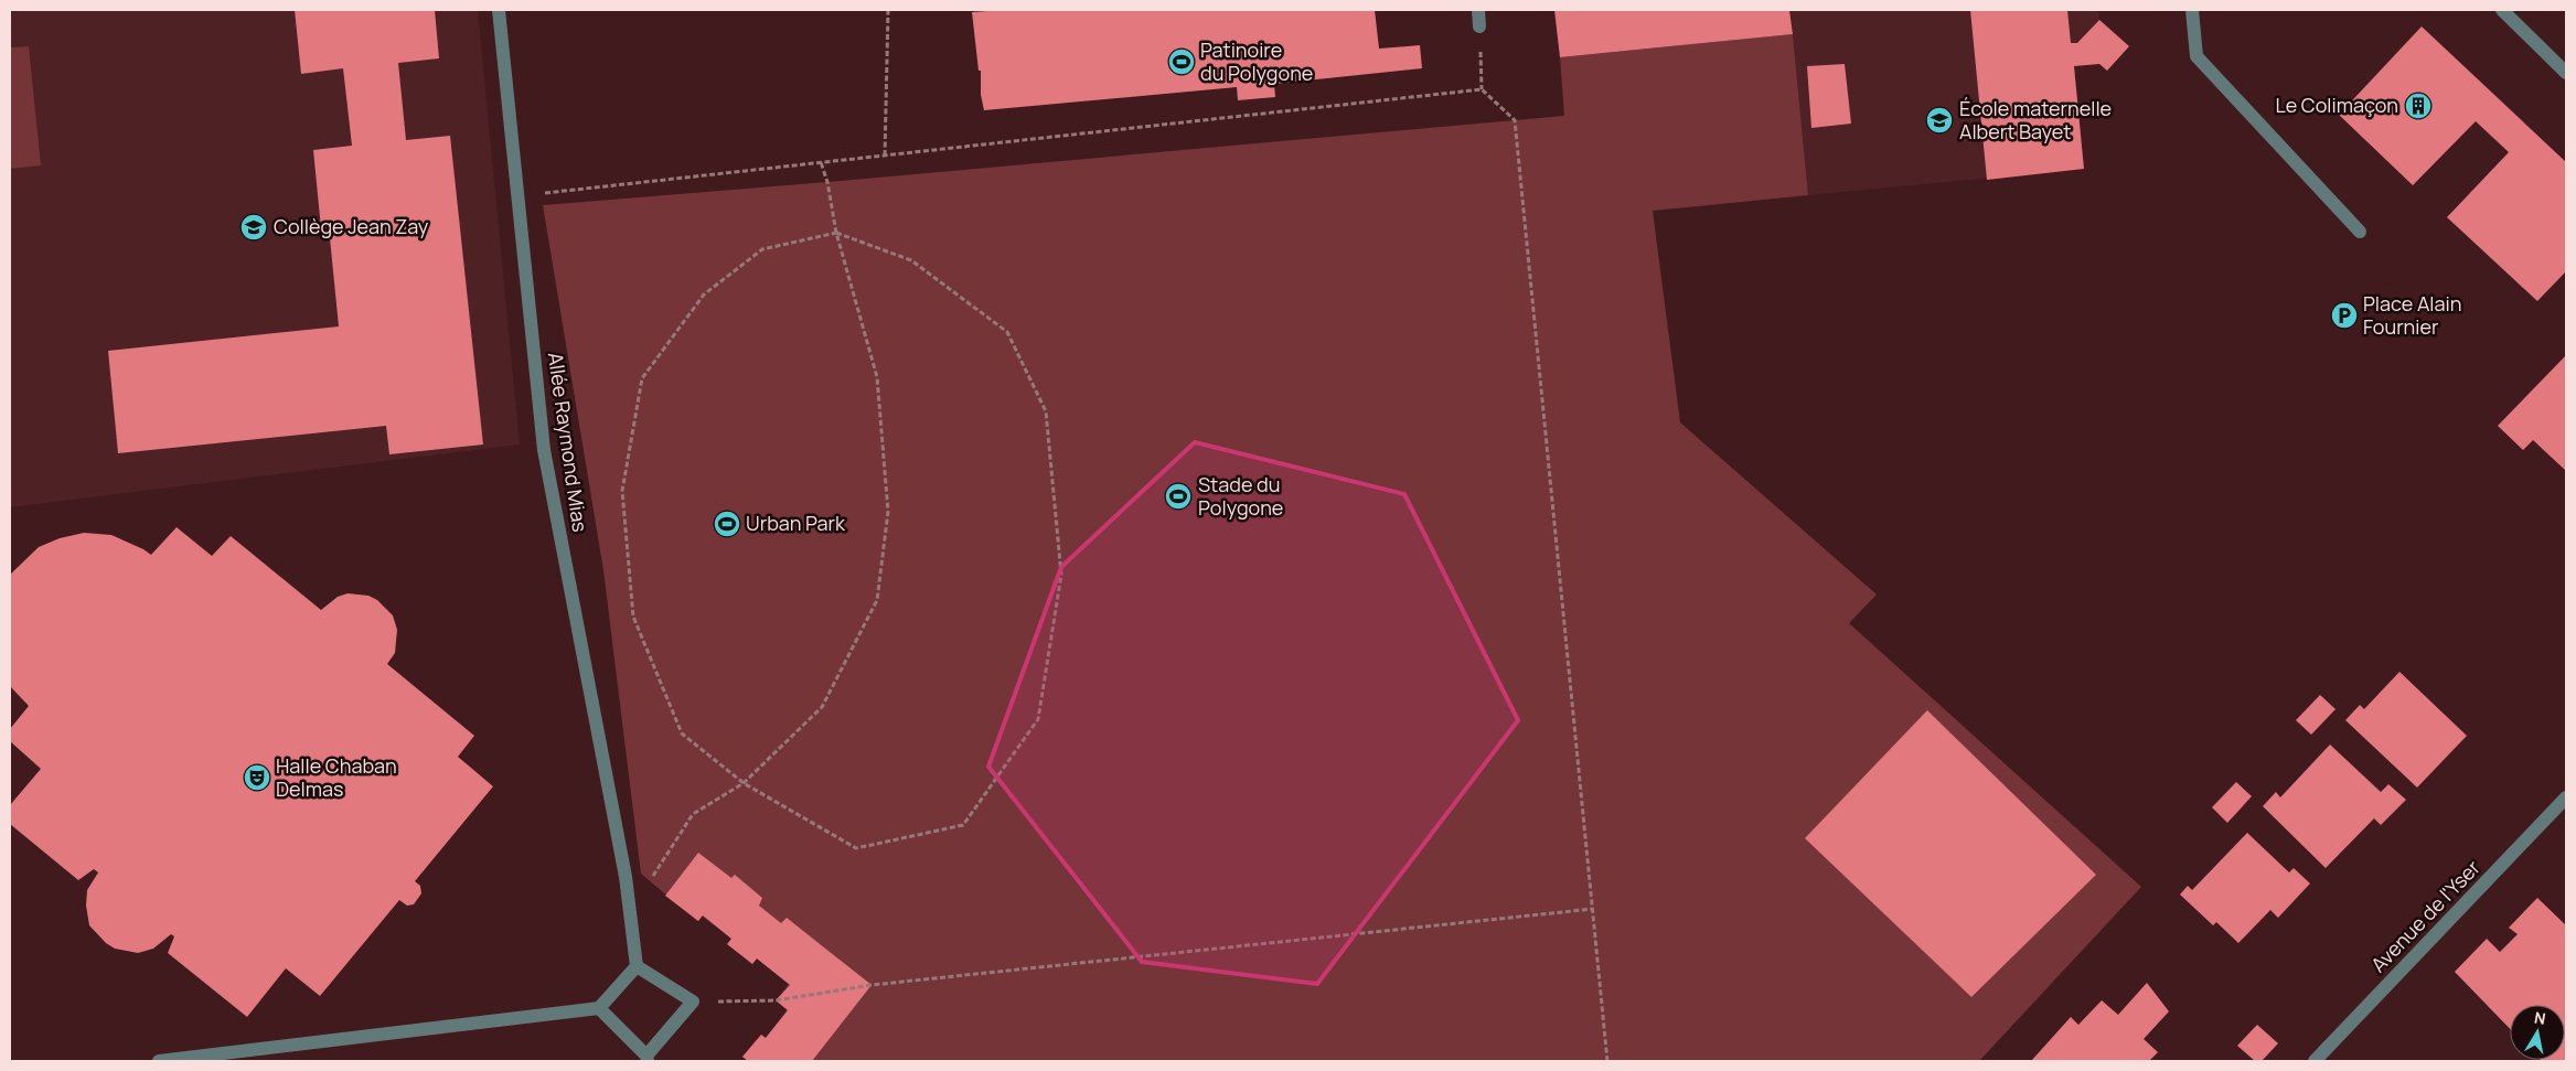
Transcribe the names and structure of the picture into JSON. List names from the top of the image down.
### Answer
{
  "streets": {
    "street": ["Allée Raymond Mias", "Avenue de l'Yser"]
  },
  "places": {
    "sports": ["Patinoire du Polygone", "Stade du Polygone", "Urban Park"],
    "building": ["Le Colimaçon"],
    "school or university": ["École maternelle Albert Bayet", "Collège Jean Zay"],
    "parking": ["Place Alain Fournier"],
    "theatre": ["Halle Chaban Delmas"]
  },
  "north": "top"
}
